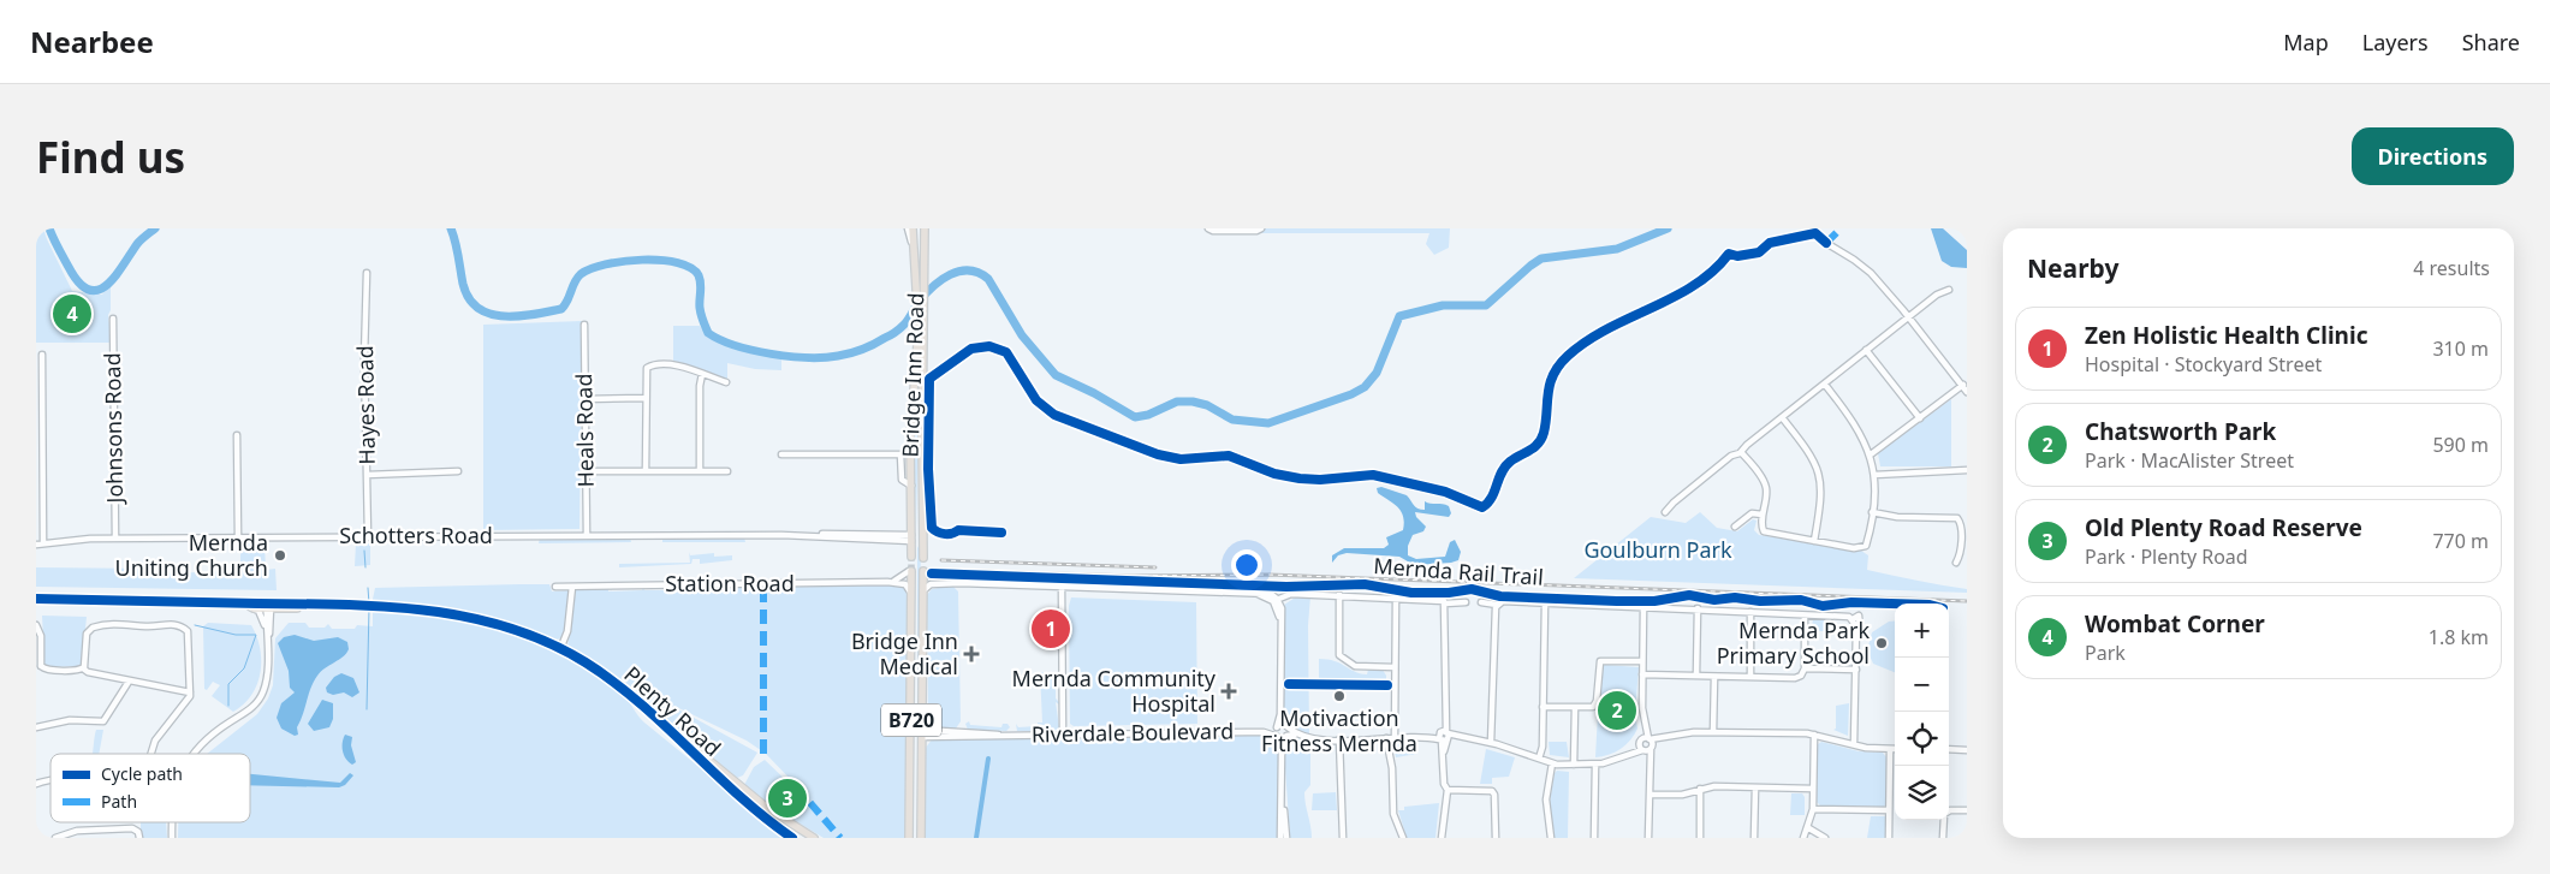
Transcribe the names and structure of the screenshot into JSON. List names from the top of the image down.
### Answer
{
  "streets": {
    "main road": [
      "Bridge Inn Road",
      "Schotters Road",
      "Plenty Road",
      "B720",
      "Riverdale Boulevard"
    ],
    "street": [
      "Hayes Road",
      "Johnsons Road",
      "Heals Road",
      "Station Road"
    ],
    "cycle path": ["Mernda Rail Trail"]
  },
  "crossings": [
    ["Bridge Inn Road", "Schotters Road"],
    ["Hayes Road", "Schotters Road"],
    ["Johnsons Road", "Schotters Road"],
    ["Heals Road", "Schotters Road"],
    ["Station Road", "B720"],
    ["B720", "Riverdale Boulevard"]
  ],
  "parks": ["Goulburn Park"],
  "places": {
    "other": ["Mernda Uniting Church", "Mernda Park Primary School", "Motivaction Fitness Mernda"],
    "health": ["Bridge Inn Medical", "Mernda Community Hospital"]
  },
  "legend": ["Cycle path", "Path"],
  "page": {
    "header": "Nearbee",
    "nav": ["Map", "Layers", "Share"],
    "buttons": "Directions",
    "title": "Find us",
    "heading": ["Nearby", "4 results"],
    "pins": [
      "4",
      "1",
      "2",
      "3"
    ],
    "list": [
      {
        "mark": "1",
        "name": "Zen Holistic Health Clinic",
        "note": "Hospital · Stockyard Street",
        "value": "310 m"
      },
      {
        "mark": "2",
        "name": "Chatsworth Park",
        "note": "Park · MacAlister Street",
        "value": "590 m"
      },
      {
        "mark": "3",
        "name": "Old Plenty Road Reserve",
        "note": "Park · Plenty Road",
        "value": "770 m"
      },
      {
        "mark": "4",
        "name": "Wombat Corner",
        "note": "Park",
        "value": "1.8 km"
      }
    ],
    "map_buttons": ["+", "−"]
  }
}
